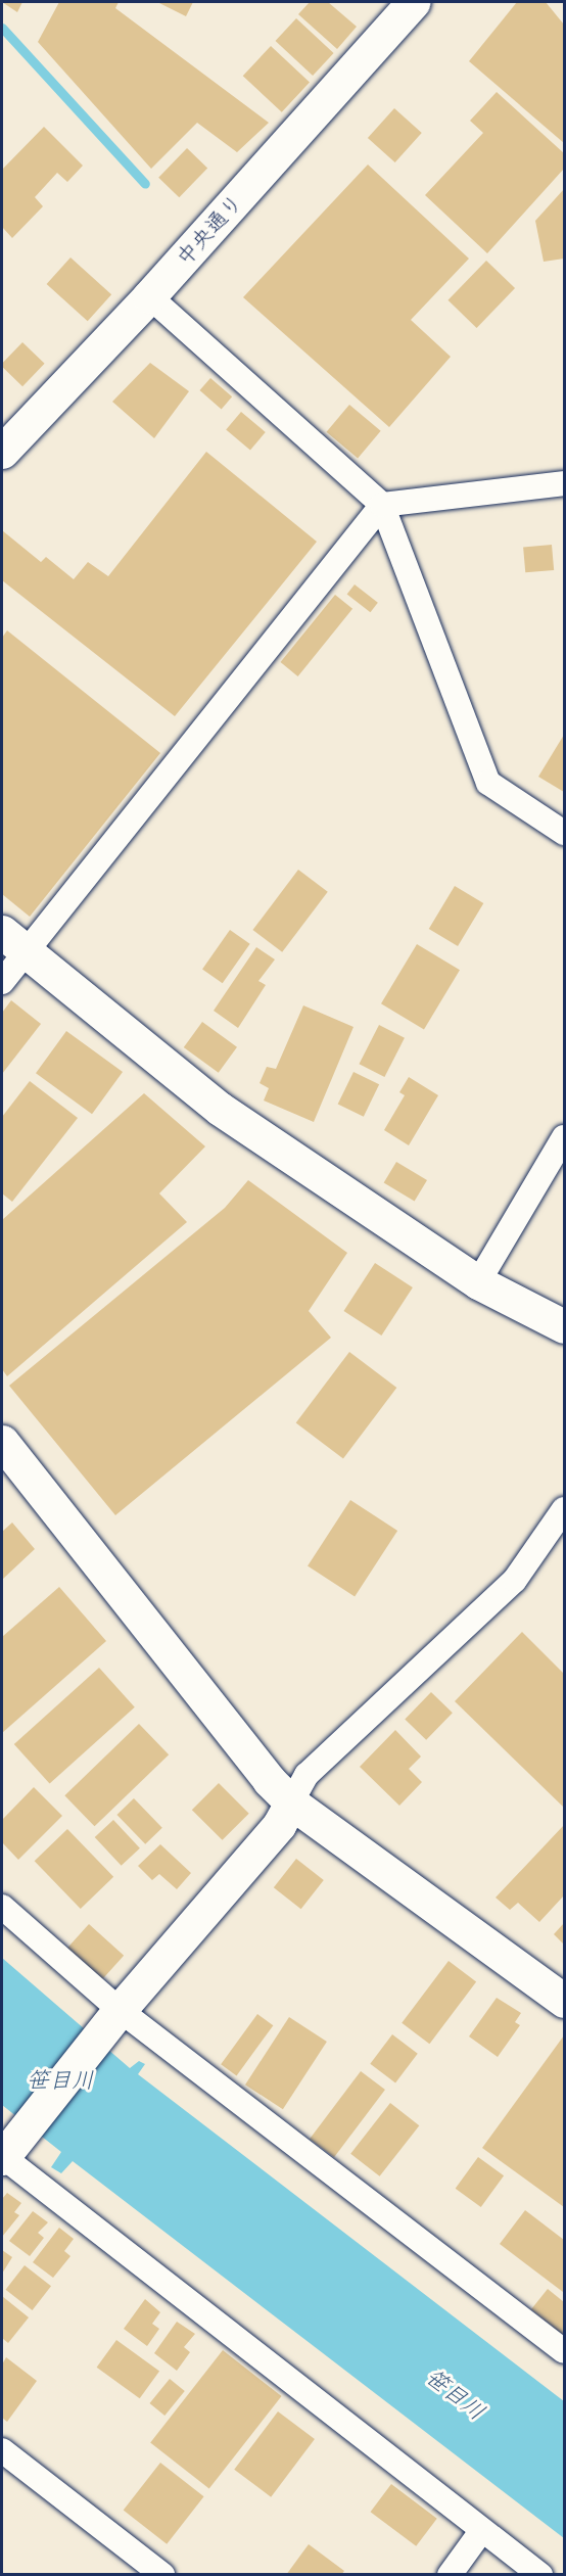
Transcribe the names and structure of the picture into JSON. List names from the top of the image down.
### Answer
{
  "streets": {
    "street": ["中央通り"]
  },
  "water": ["笹目川"]
}
